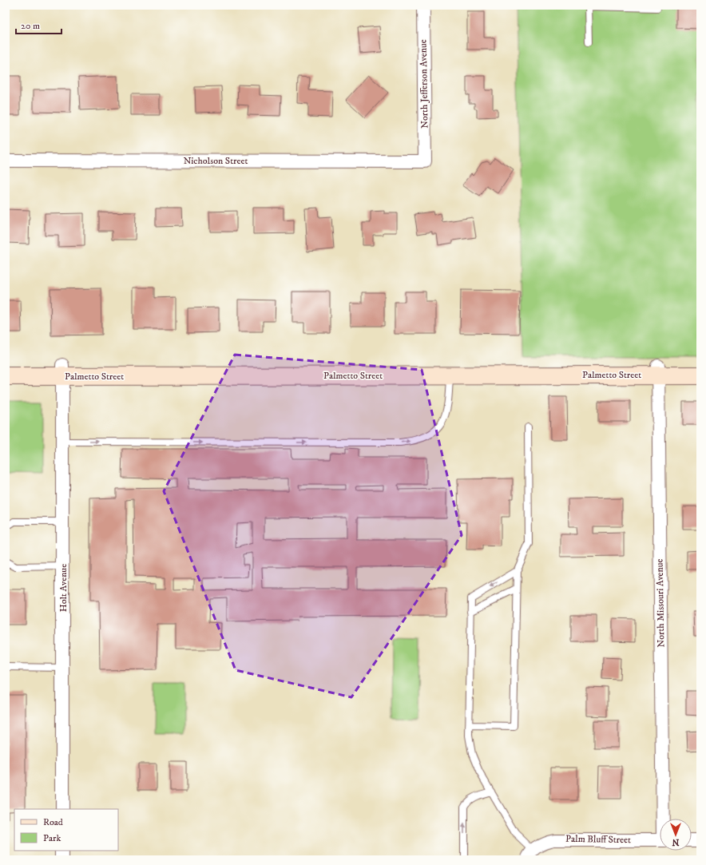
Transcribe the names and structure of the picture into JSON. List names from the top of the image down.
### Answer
{
  "streets": {
    "street": [
      "North Jefferson Avenue",
      "Nicholson Street",
      "Palmetto Street",
      "Holt Avenue",
      "North Missouri Avenue",
      "Palm Bluff Street"
    ]
  },
  "crossings": [
    ["North Jefferson Avenue", "Nicholson Street"],
    ["Palmetto Street", "Holt Avenue"],
    ["Palmetto Street", "North Missouri Avenue"]
  ],
  "legend": ["Road", "Park"],
  "scale_bar": "20 m",
  "north": "bottom"
}
